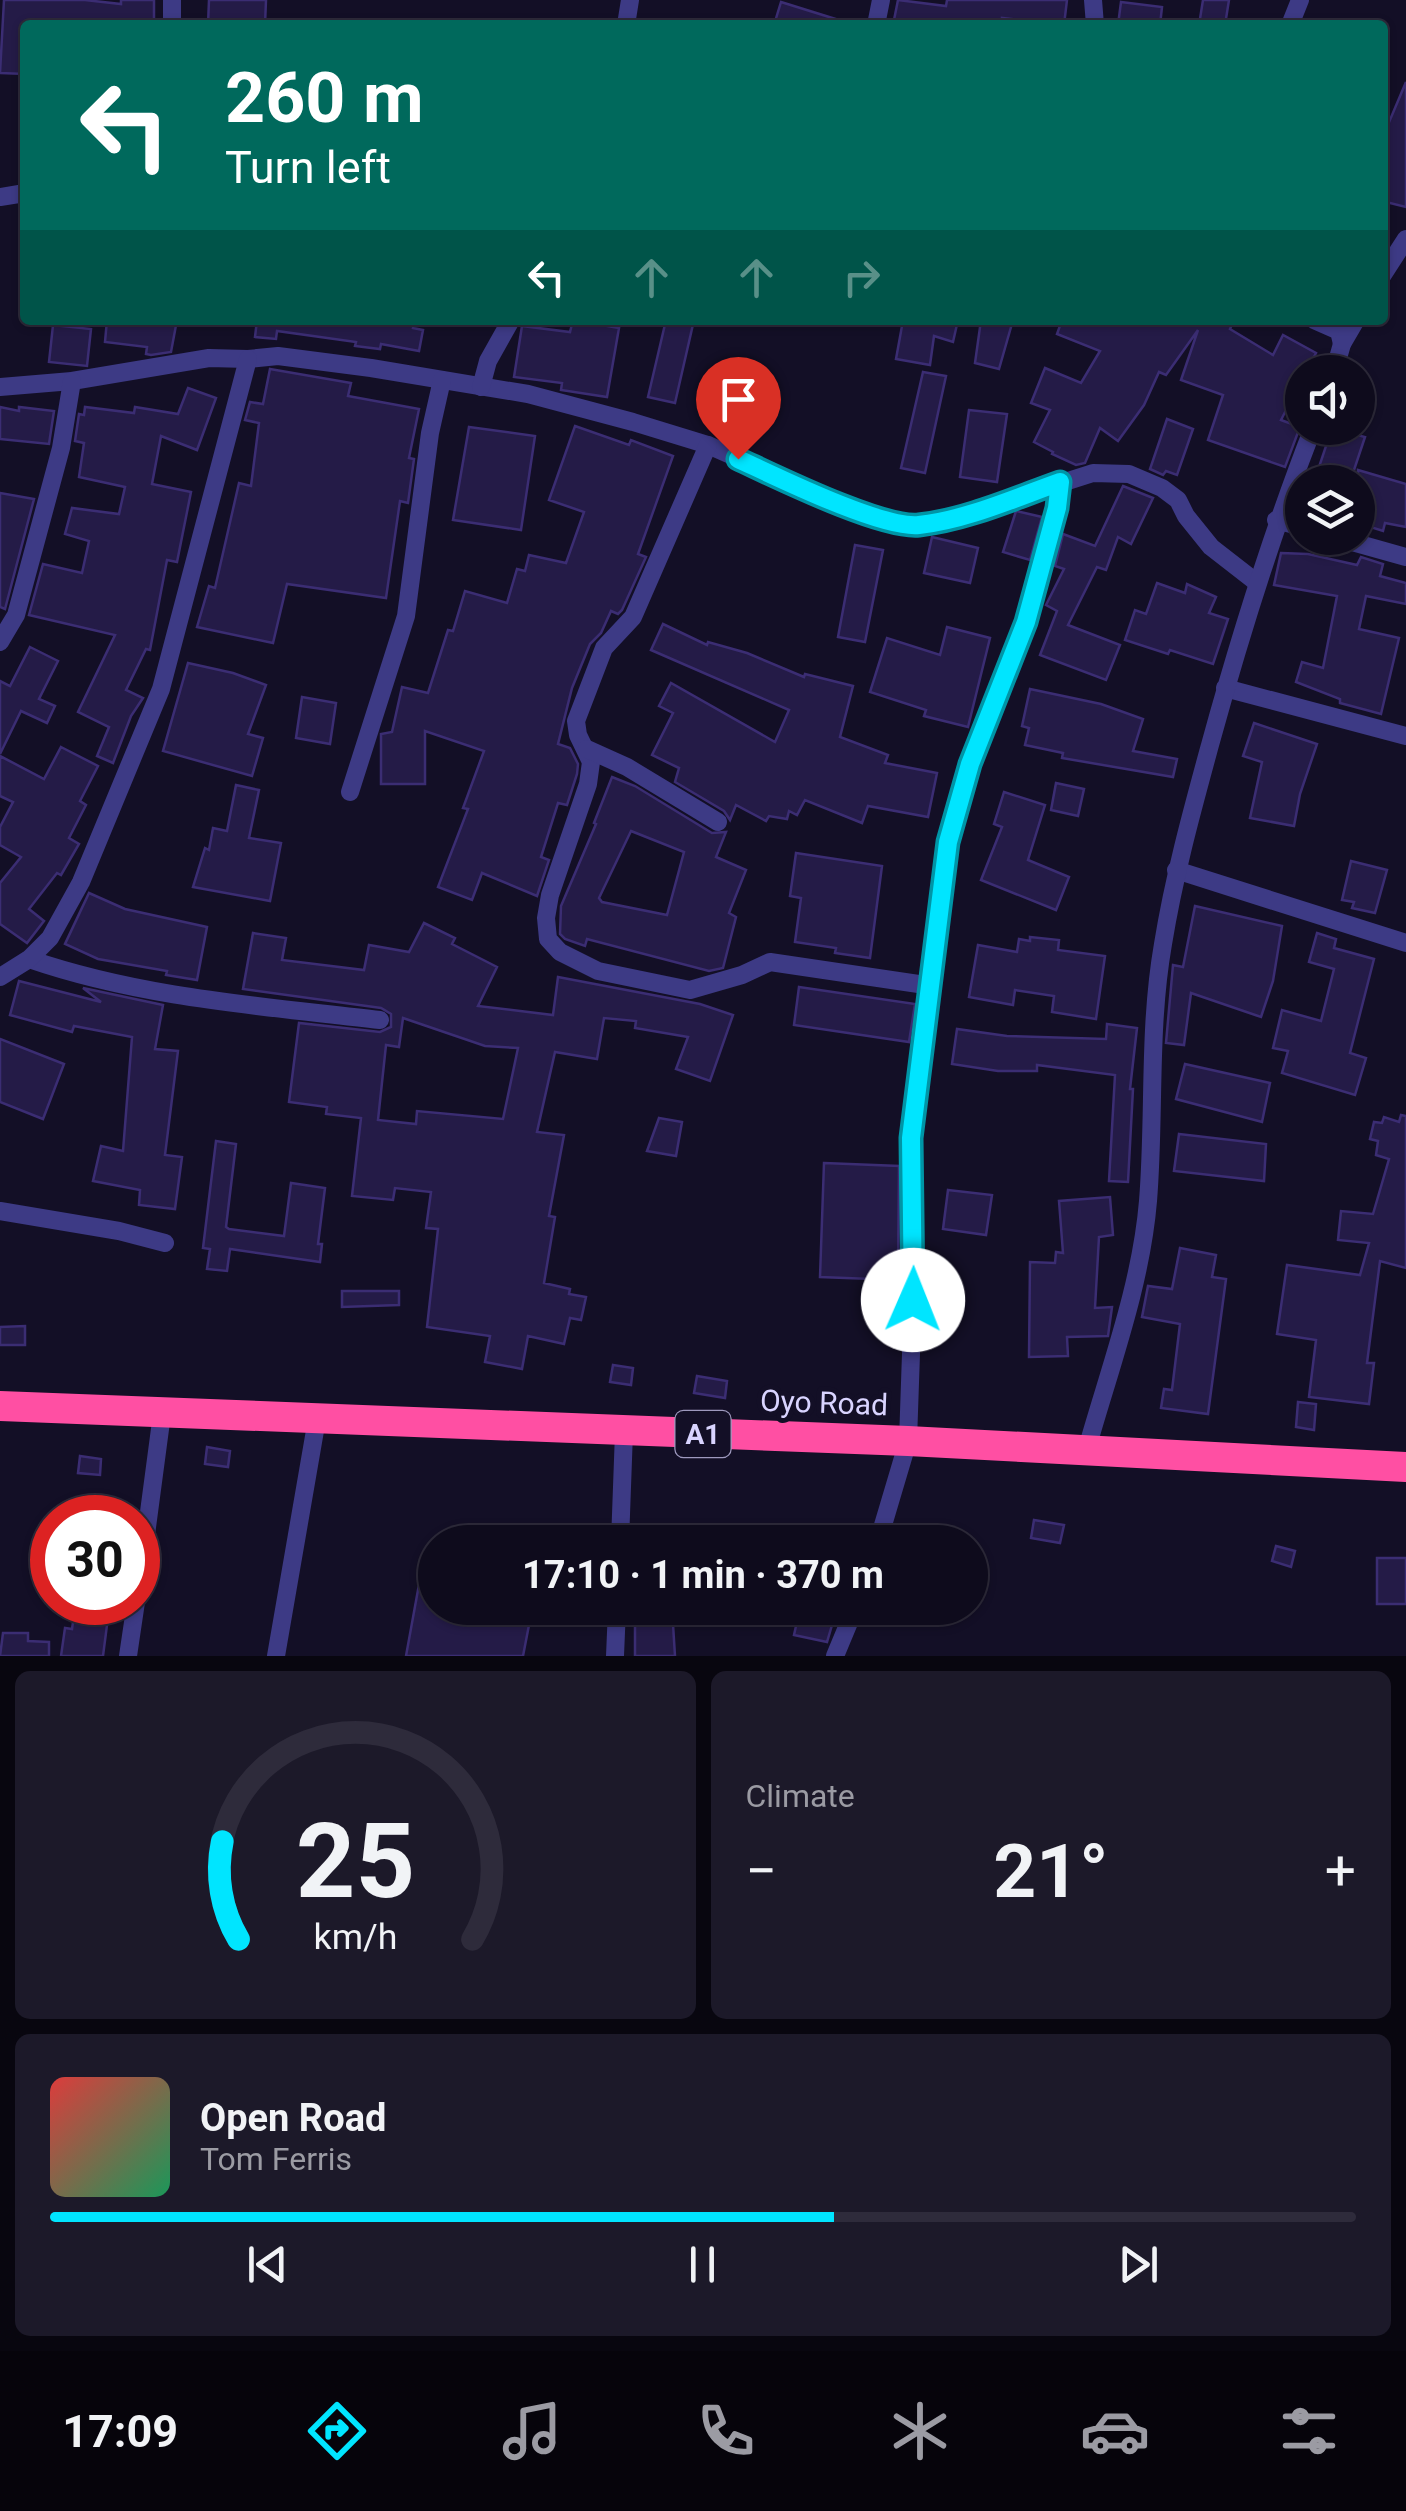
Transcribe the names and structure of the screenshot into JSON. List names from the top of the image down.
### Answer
{
  "streets": {
    "highway": ["Oyo Road", "A1"]
  },
  "page": {
    "turn": ["260 m", "Turn left"],
    "limit": "30",
    "trip": "17:10 · 1 min · 370 m",
    "tile": "Climate",
    "heat": ["−", "21°", "+"],
    "song": ["Open Road", "Tom Ferris"],
    "tabs": "17:09",
    "gauge": ["25", "km/h"]
  }
}
